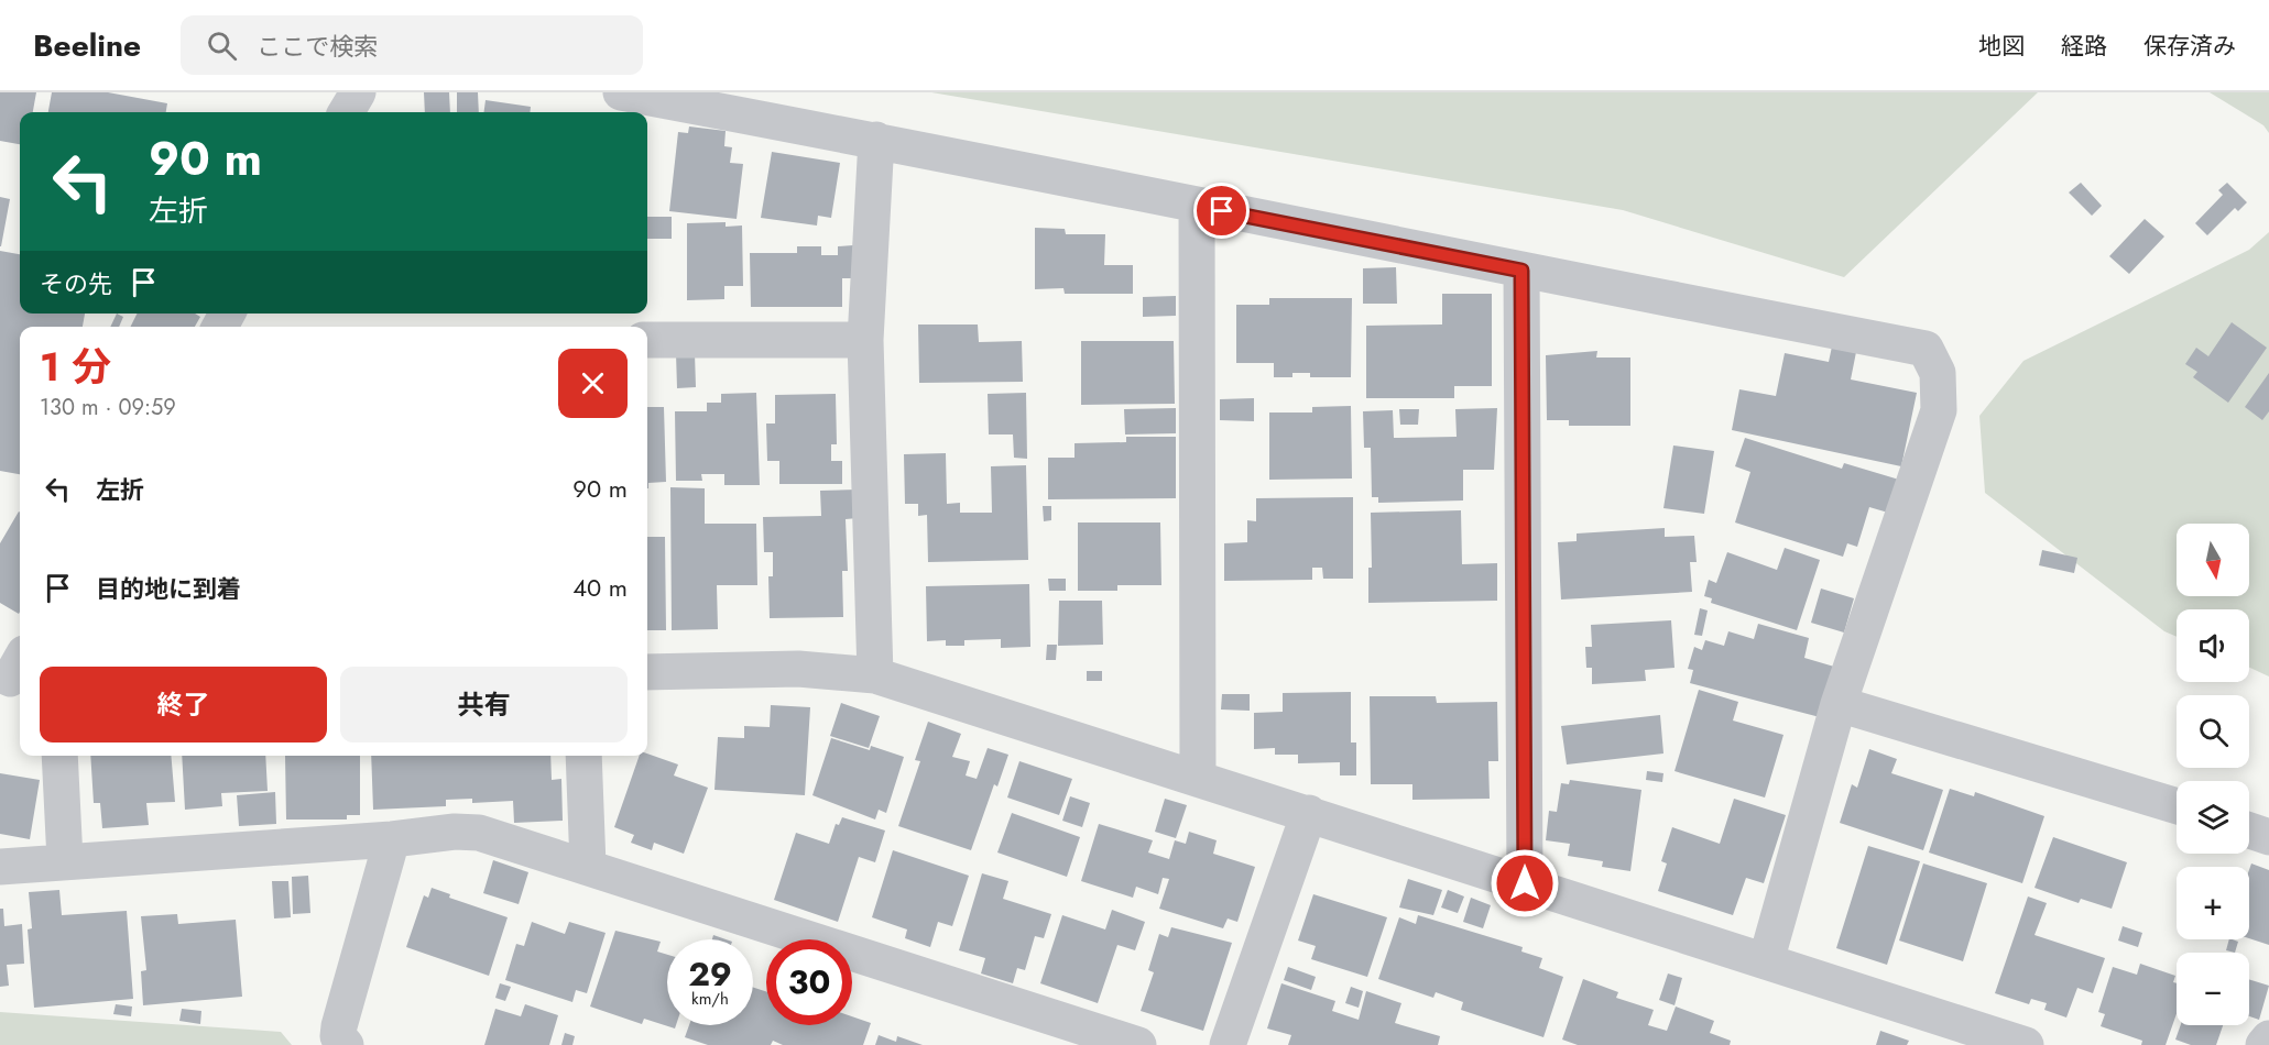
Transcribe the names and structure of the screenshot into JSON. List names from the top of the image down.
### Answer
{
  "north": "bottom",
  "page": {
    "header": "Beeline",
    "search": "ここで検索",
    "nav": ["地図", "経路", "保存済み"],
    "turn": ["90 m", "左折"],
    "then": "その先",
    "heading": ["1 分", "130 m · 09:59"],
    "list": [
      {
        "name": "左折",
        "value": "90 m"
      },
      {
        "name": "目的地に到着",
        "value": "40 m"
      }
    ],
    "map_buttons": ["+", "−"],
    "buttons": ["終了", "共有"],
    "speed": "29 km/h",
    "limit": "30"
  }
}
